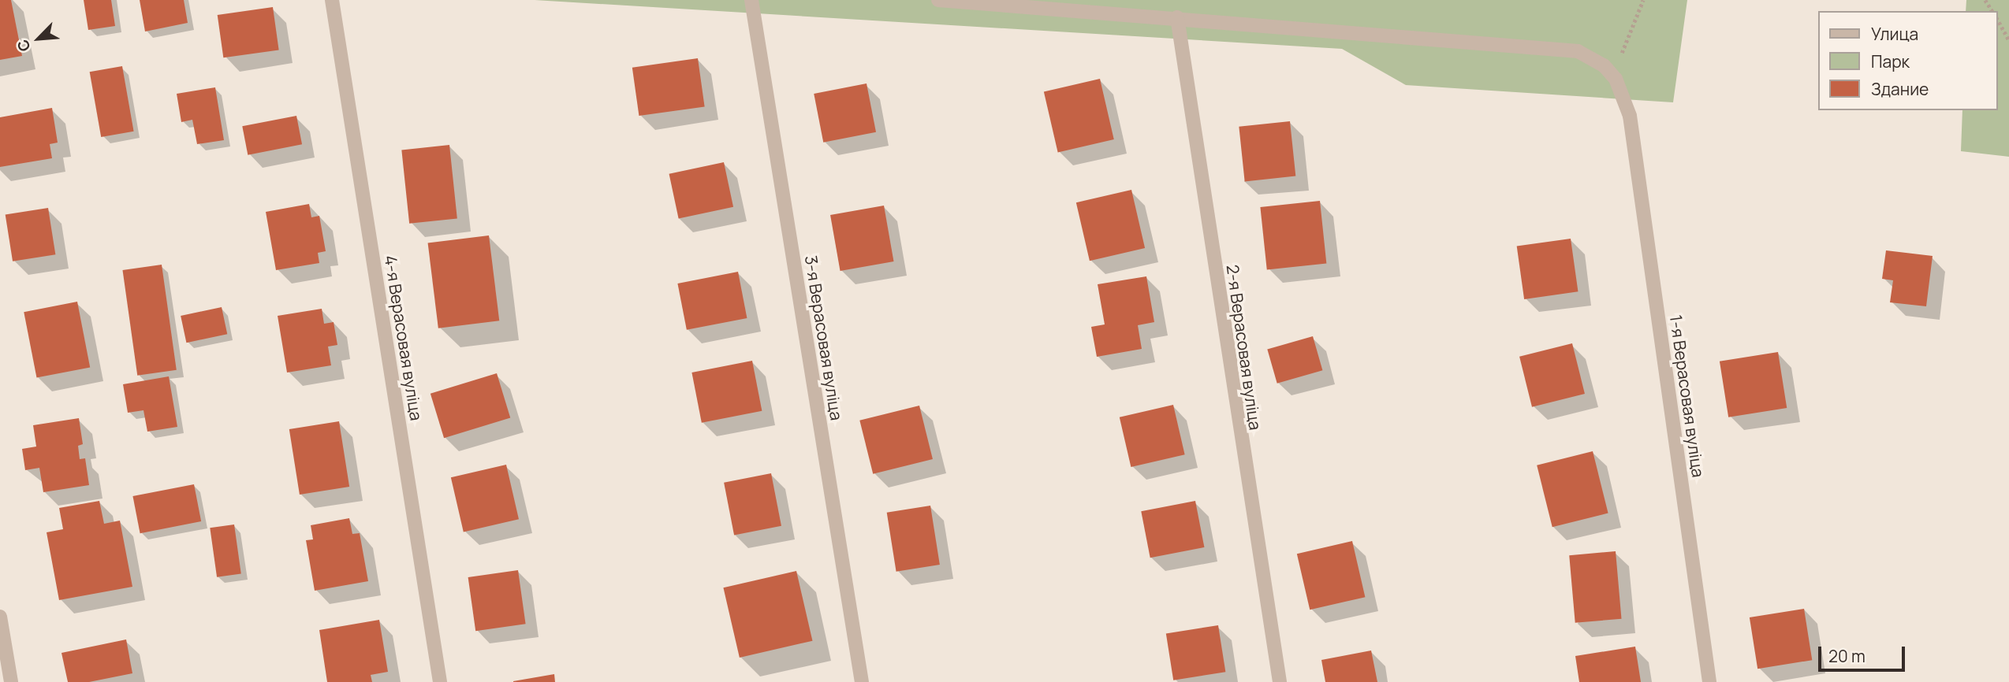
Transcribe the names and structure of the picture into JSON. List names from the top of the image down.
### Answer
{
  "streets": {
    "street": [
      "4-я Верасовая вуліца",
      "3-я Верасовая вуліца",
      "2-я Верасовая вуліца",
      "1-я Верасовая вуліца"
    ]
  },
  "legend": ["Улица", "Парк", "Здание"],
  "scale_bar": "20 m",
  "north": "bottom left"
}
